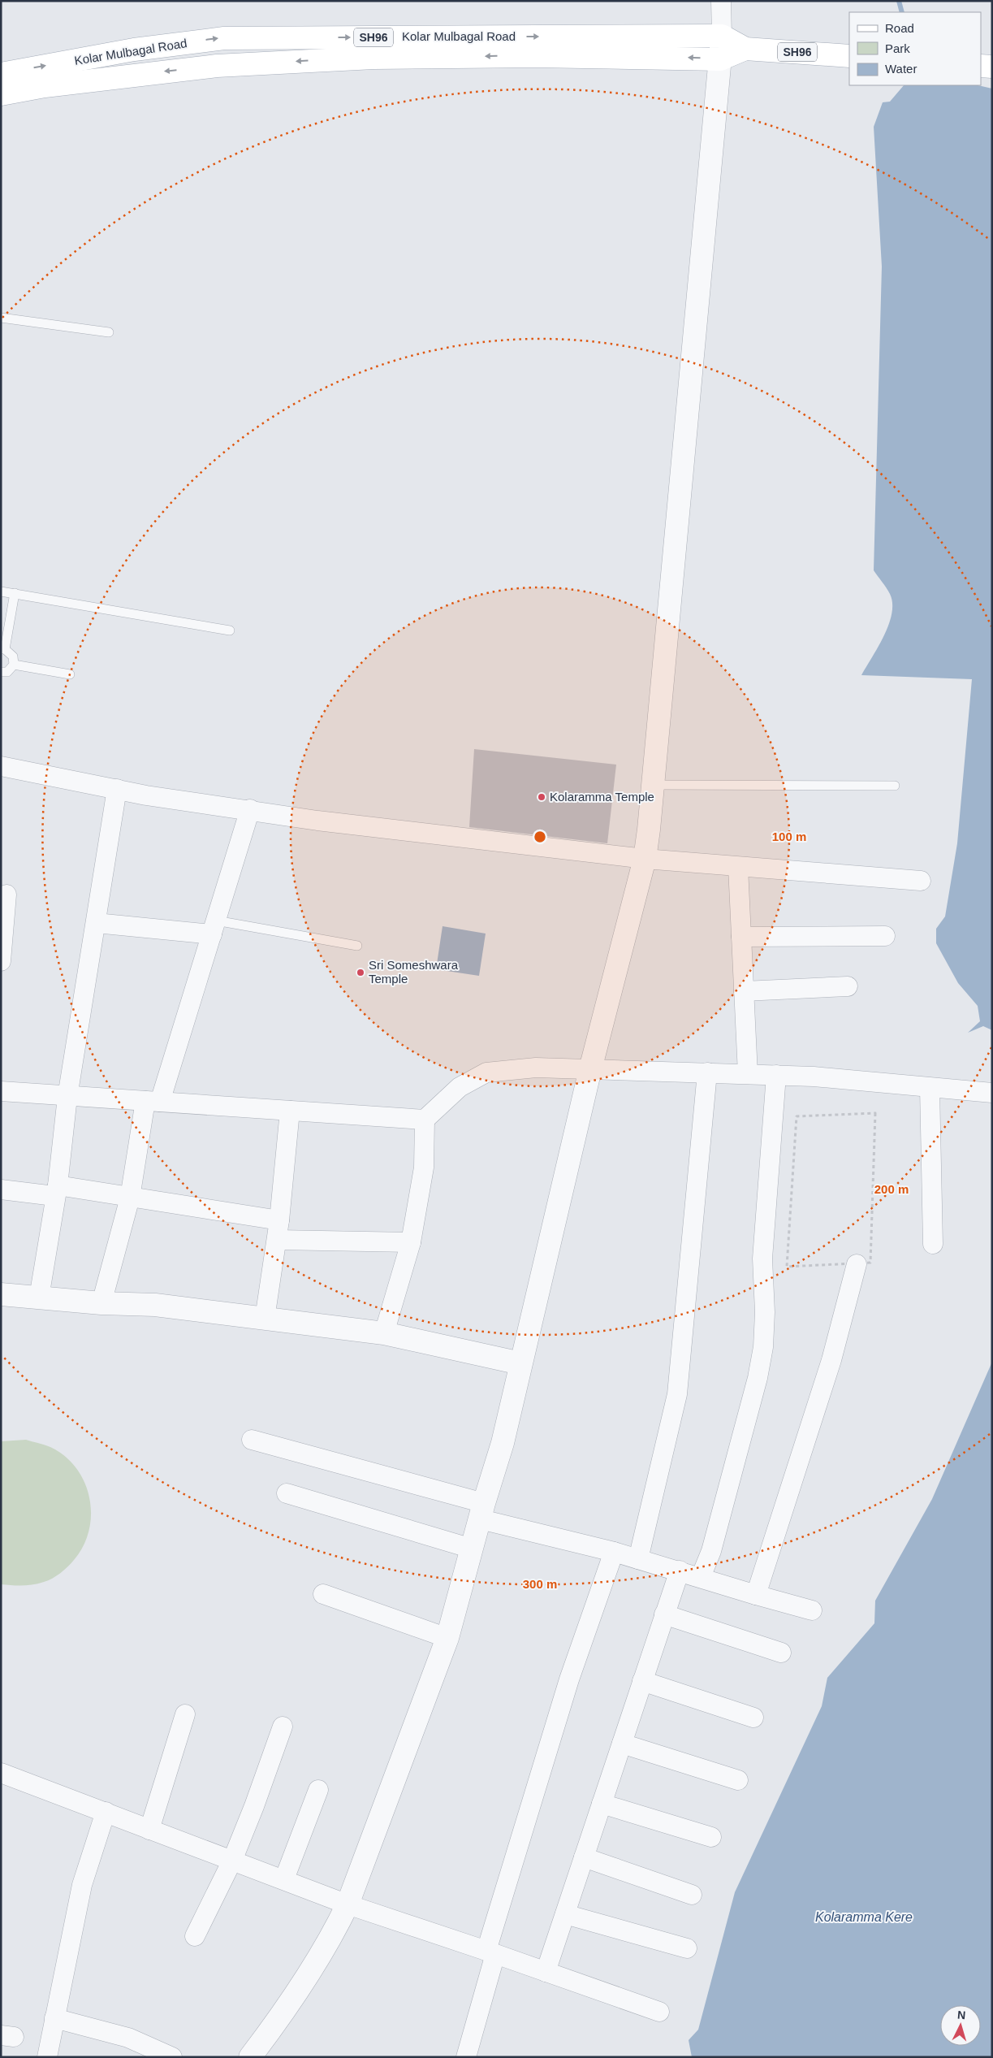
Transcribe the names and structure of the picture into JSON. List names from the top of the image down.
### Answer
{
  "streets": {
    "main road": ["Kolar Mulbagal Road", "SH96"]
  },
  "water": ["Kolaramma Kere"],
  "places": ["Kolaramma Temple", "Sri Someshwara Temple"],
  "legend": ["Road", "Park", "Water"],
  "north": "top",
  "rings": ["100 m", "200 m", "300 m"]
}
